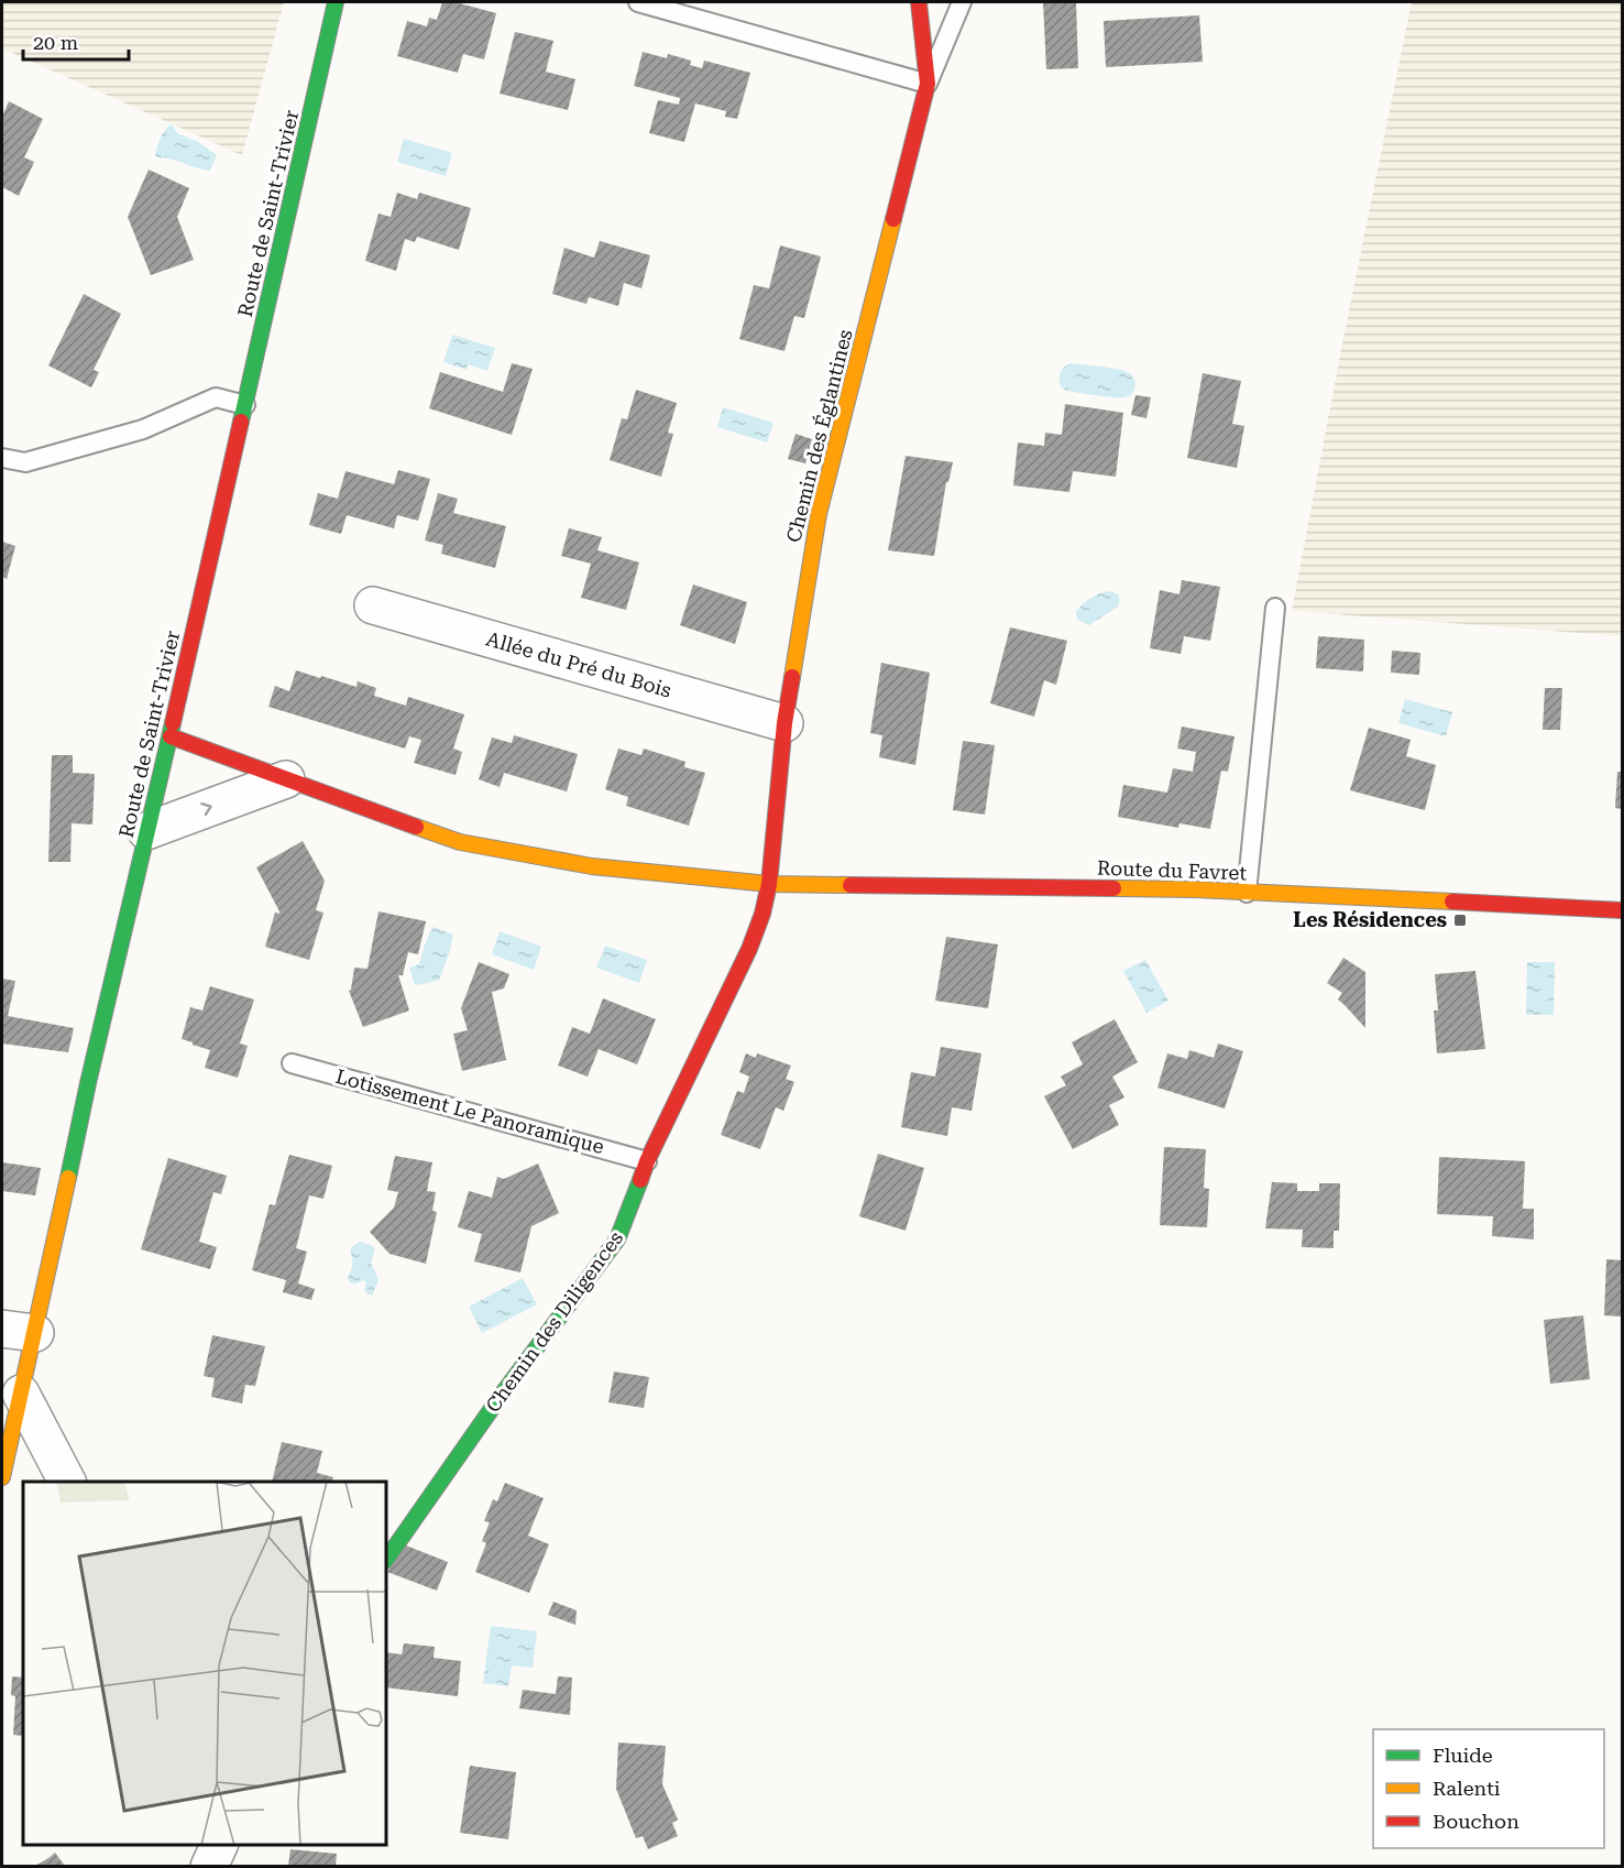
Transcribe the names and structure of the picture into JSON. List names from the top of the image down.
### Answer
{
  "streets": {
    "street": [
      "Route de Saint-Trivier",
      "Chemin des Églantines",
      "Allée du Pré du Bois",
      "Route du Favret",
      "Chemin des Diligences"
    ],
    "lane": ["Lotissement Le Panoramique"]
  },
  "crossings": [
    ["Route de Saint-Trivier", "Route du Favret"],
    ["Chemin des Églantines", "Allée du Pré du Bois"],
    ["Chemin des Églantines", "Route du Favret"],
    ["Chemin des Églantines", "Chemin des Diligences"],
    ["Route du Favret", "Chemin des Diligences"],
    ["Lotissement Le Panoramique", "Chemin des Diligences"]
  ],
  "places": {
    "transit": ["Les Résidences"]
  },
  "legend": ["Fluide", "Ralenti", "Bouchon"],
  "scale_bar": "20 m"
}
